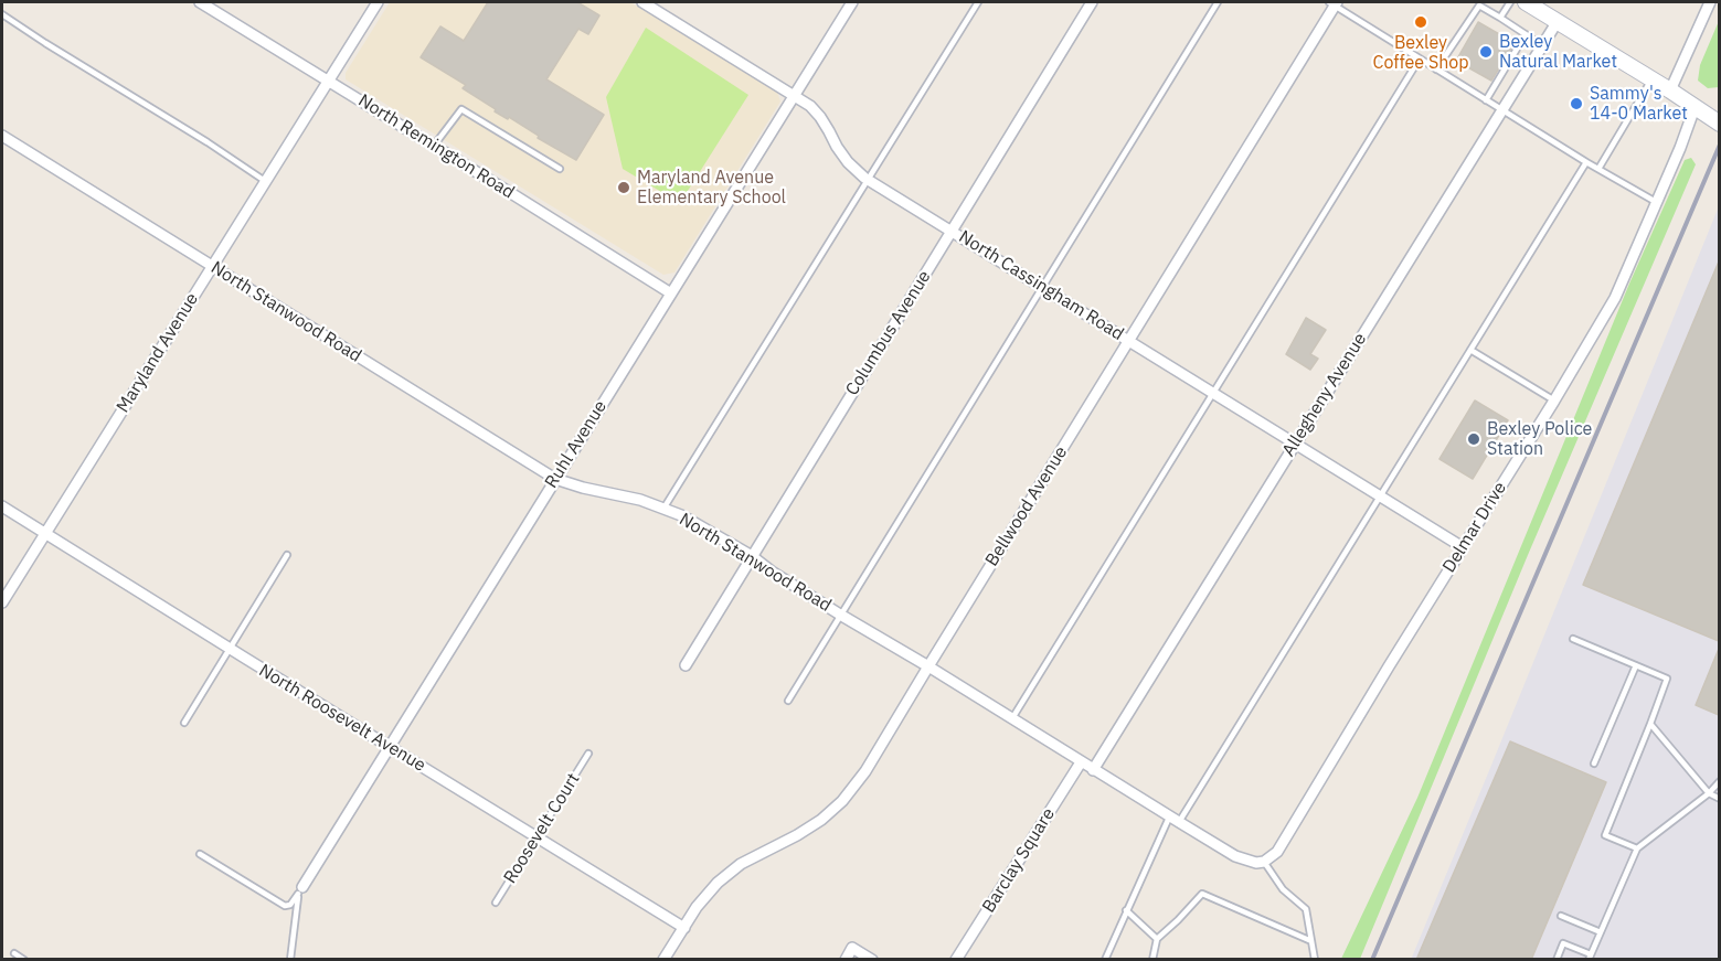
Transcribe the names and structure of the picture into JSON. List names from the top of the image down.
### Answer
{
  "streets": {
    "street": [
      "North Remington Road",
      "North Cassingham Road",
      "North Stanwood Road",
      "Columbus Avenue",
      "Maryland Avenue",
      "Allegheny Avenue",
      "Ruhl Avenue",
      "Bellwood Avenue",
      "Delmar Drive",
      "North Roosevelt Avenue",
      "Barclay Square"
    ],
    "lane": ["Roosevelt Court"]
  },
  "crossings": [
    ["North Remington Road", "Maryland Avenue"],
    ["North Remington Road", "Ruhl Avenue"],
    ["North Cassingham Road", "Columbus Avenue"],
    ["North Cassingham Road", "Allegheny Avenue"],
    ["North Cassingham Road", "Ruhl Avenue"],
    ["North Cassingham Road", "Bellwood Avenue"],
    ["North Cassingham Road", "Delmar Drive"],
    ["North Stanwood Road", "Columbus Avenue"],
    ["North Stanwood Road", "Maryland Avenue"],
    ["North Stanwood Road", "Allegheny Avenue"],
    ["North Stanwood Road", "Ruhl Avenue"],
    ["North Stanwood Road", "Bellwood Avenue"],
    ["North Stanwood Road", "Delmar Drive"],
    ["North Stanwood Road", "Barclay Square"],
    ["Maryland Avenue", "North Roosevelt Avenue"],
    ["Ruhl Avenue", "North Roosevelt Avenue"],
    ["Bellwood Avenue", "North Roosevelt Avenue"],
    ["North Roosevelt Avenue", "Roosevelt Court"]
  ],
  "places": [
    "Bexley Coffee Shop",
    "Bexley Natural Market",
    "Sammy's 14-0 Market",
    "Maryland Avenue Elementary School",
    "Bexley Police Station"
  ]
}
